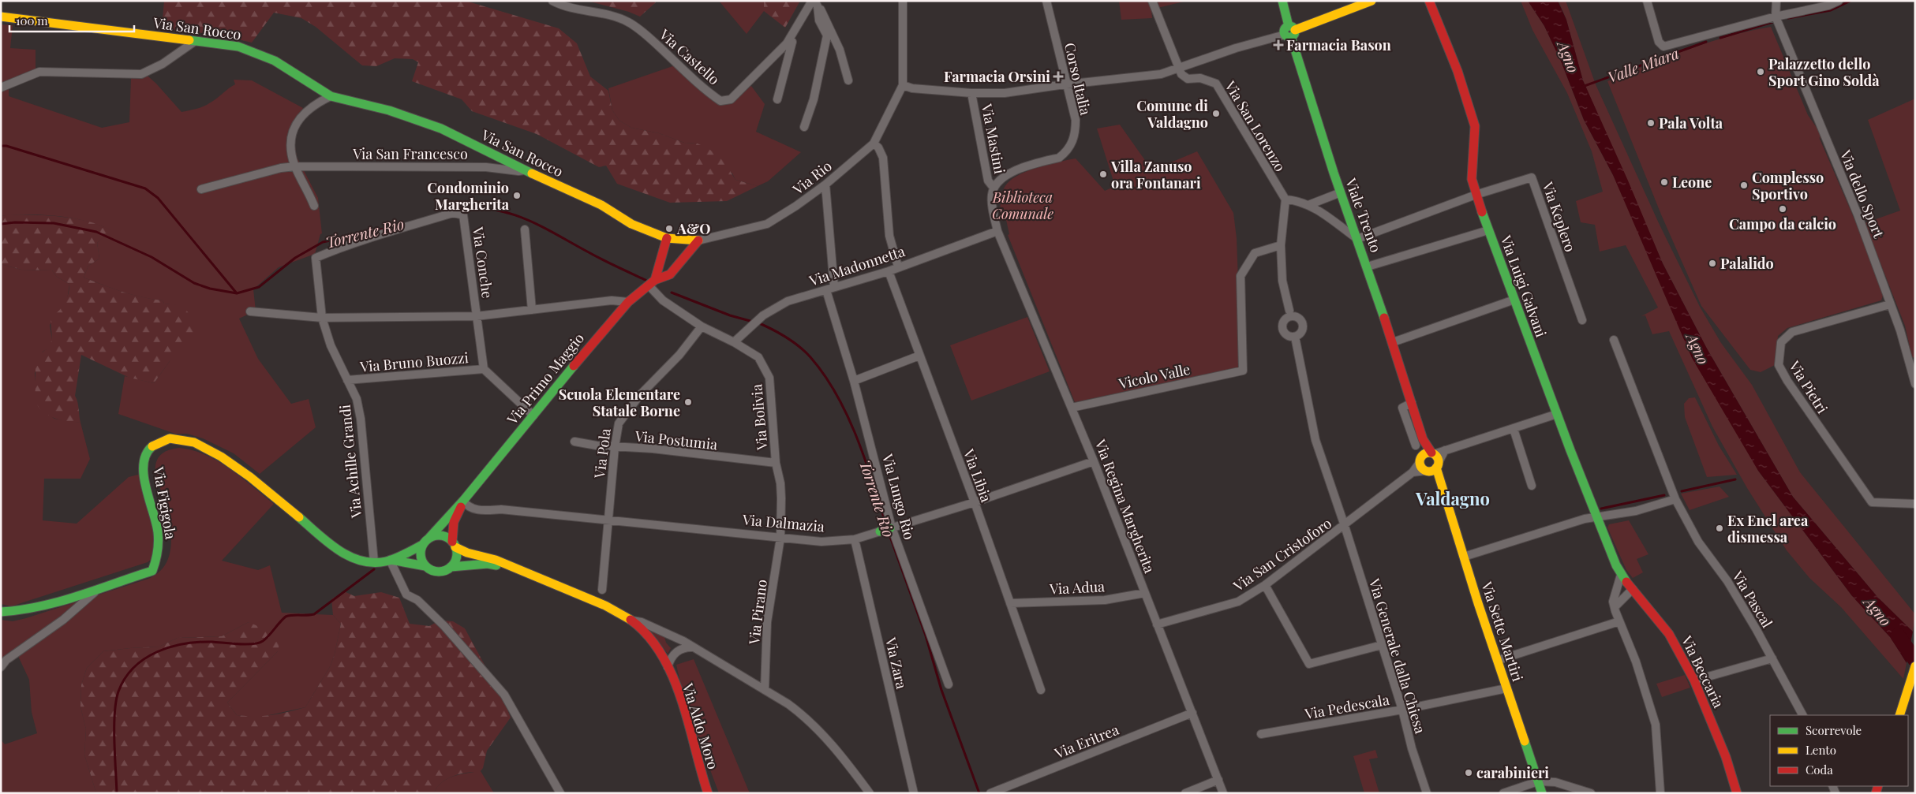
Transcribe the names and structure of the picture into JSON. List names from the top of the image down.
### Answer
{
  "streets": {
    "street": [
      "Via San Rocco",
      "Via Castello",
      "Corso Italia",
      "Via San Lorenzo",
      "Via Mastini",
      "Via San Francesco",
      "Via Rio",
      "Via dello Sport",
      "Viale Trento",
      "Via Keplero",
      "Via Conche",
      "Via Madonnetta",
      "Via Luigi Galvani",
      "Via Bruno Buozzi",
      "Vicolo Valle",
      "Via Primo Maggio",
      "Via Pietri",
      "Via Bolivia",
      "Via Postumia",
      "Via Pola",
      "Via Achille Grandi",
      "Via Libia",
      "Via Lungo Rio",
      "Via Figigola",
      "Via Regina Margherita",
      "Via Dalmazia",
      "Via San Cristoforo",
      "Via Adua",
      "Via Pascal",
      "Via Pirano",
      "Via Sette Martiri",
      "Via Generale dalla Chiesa",
      "Via Zara",
      "Via Beccaria",
      "Via Pedescala",
      "Via Aldo Moro",
      "Via Eritrea"
    ]
  },
  "crossings": [
    ["Via San Rocco", "Via San Francesco"],
    ["Via San Rocco", "Via Rio"],
    ["Via San Rocco", "Via Primo Maggio"],
    ["Corso Italia", "Via Mastini"],
    ["Via Rio", "Via Primo Maggio"],
    ["Via Rio", "Via Lungo Rio"],
    ["Via dello Sport", "Via Pietri"],
    ["Viale Trento", "Via Sette Martiri"],
    ["Via Keplero", "Via Luigi Galvani"],
    ["Via Conche", "Via Bruno Buozzi"],
    ["Via Conche", "Via Primo Maggio"],
    ["Via Conche", "Via Achille Grandi"],
    ["Via Madonnetta", "Via Bolivia"],
    ["Via Madonnetta", "Via Libia"],
    ["Via Madonnetta", "Via Lungo Rio"],
    ["Via Madonnetta", "Via Regina Margherita"],
    ["Via Luigi Galvani", "Via Beccaria"],
    ["Via Bruno Buozzi", "Via Primo Maggio"],
    ["Via Bruno Buozzi", "Via Achille Grandi"],
    ["Vicolo Valle", "Via Regina Margherita"],
    ["Via Primo Maggio", "Via Bolivia"],
    ["Via Primo Maggio", "Via Dalmazia"],
    ["Via Bolivia", "Via Postumia"],
    ["Via Bolivia", "Via Pola"],
    ["Via Bolivia", "Via Dalmazia"],
    ["Via Bolivia", "Via Pirano"],
    ["Via Postumia", "Via Pola"],
    ["Via Pola", "Via Dalmazia"],
    ["Via Achille Grandi", "Via Figigola"],
    ["Via Libia", "Via Dalmazia"],
    ["Via Libia", "Via Adua"],
    ["Via Lungo Rio", "Via Dalmazia"],
    ["Via Regina Margherita", "Via Dalmazia"],
    ["Via Regina Margherita", "Via San Cristoforo"],
    ["Via Regina Margherita", "Via Adua"],
    ["Via Regina Margherita", "Via Eritrea"],
    ["Via Dalmazia", "Via Pirano"],
    ["Via Dalmazia", "Via Zara"],
    ["Via San Cristoforo", "Via Sette Martiri"],
    ["Via San Cristoforo", "Via Generale dalla Chiesa"],
    ["Via Sette Martiri", "Via Pedescala"],
    ["Via Generale dalla Chiesa", "Via Pedescala"]
  ],
  "districts": ["Valdagno"],
  "water": ["Agno", "Valle Miara", "Torrente Rio"],
  "parks": ["Biblioteca Comunale"],
  "places": {
    "health": ["Farmacia Bason", "Farmacia Orsini"],
    "other": [
      "Palazzetto dello Sport Gino Soldà",
      "Comune di Valdagno",
      "Pala Volta",
      "Villa Zanuso ora Fontanari",
      "Leone",
      "Complesso Sportivo",
      "Condominio Margherita",
      "Campo da calcio",
      "A&O",
      "Palalido",
      "Scuola Elementare Statale Borne",
      "Ex Enel area dismessa",
      "carabinieri"
    ]
  },
  "legend": ["Scorrevole", "Lento", "Coda"],
  "scale_bar": "100 m"
}
